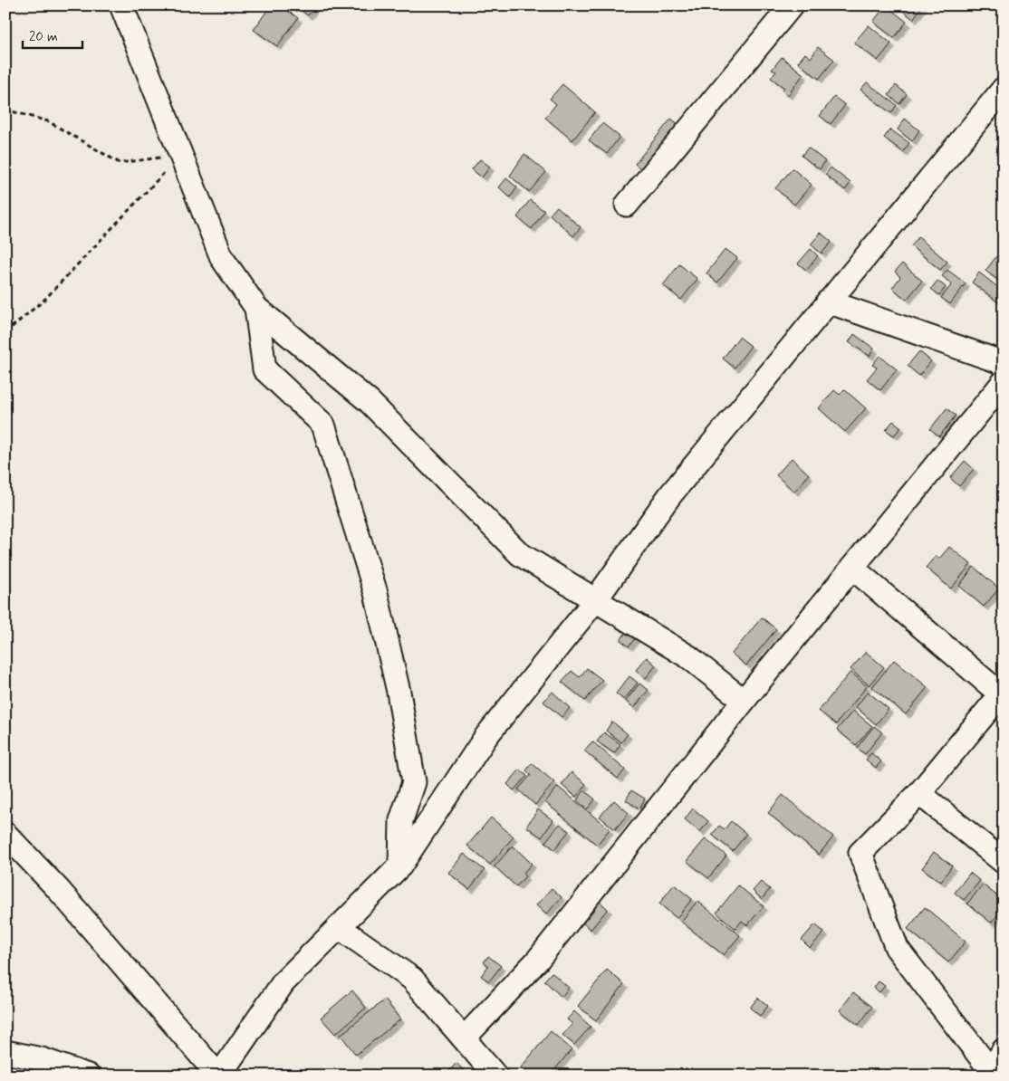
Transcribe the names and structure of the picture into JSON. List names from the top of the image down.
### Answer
{
  "scale_bar": "20 m"
}
